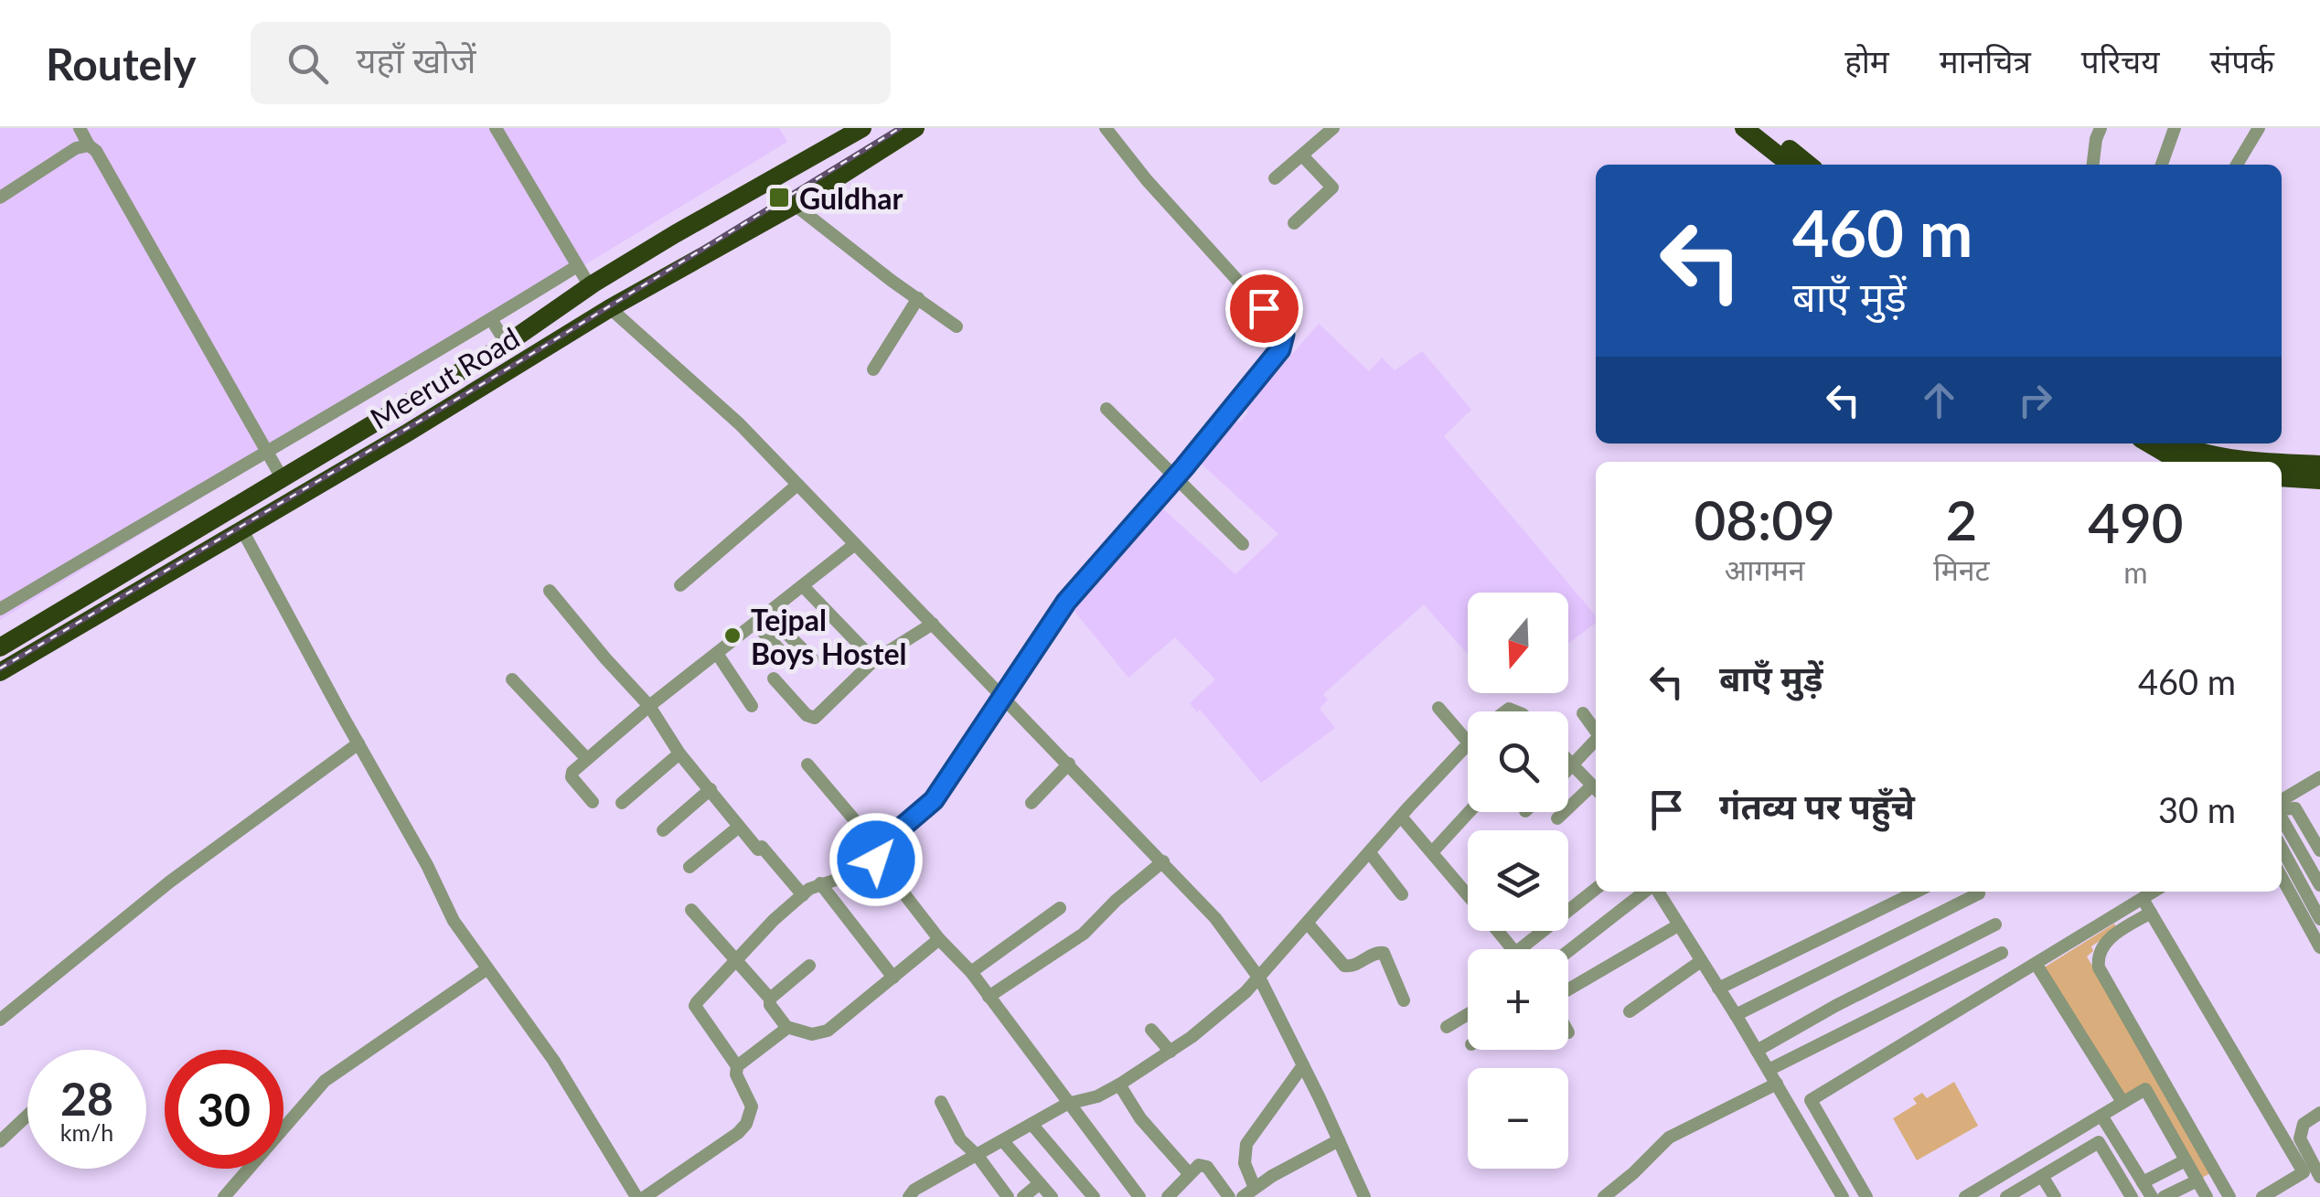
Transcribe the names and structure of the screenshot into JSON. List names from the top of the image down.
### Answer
{
  "streets": {
    "highway": ["Meerut Road"]
  },
  "places": {
    "transit": ["Guldhar"],
    "other": ["Tejpal Boys Hostel"]
  },
  "north": "bottom",
  "page": {
    "header": "Routely",
    "search": "यहाँ खोजें",
    "nav": [
      "होम",
      "मानचित्र",
      "परिचय",
      "संपर्क"
    ],
    "turn": ["460 m", "बाएँ मुड़ें"],
    "eta": [
      "08:09",
      "आगमन",
      "2",
      "मिनट",
      "490",
      "m"
    ],
    "map_buttons": ["+", "−"],
    "list": [
      {
        "name": "बाएँ मुड़ें",
        "value": "460 m"
      },
      {
        "name": "गंतव्य पर पहुँचे",
        "value": "30 m"
      }
    ],
    "speed": "28 km/h",
    "limit": "30"
  }
}
